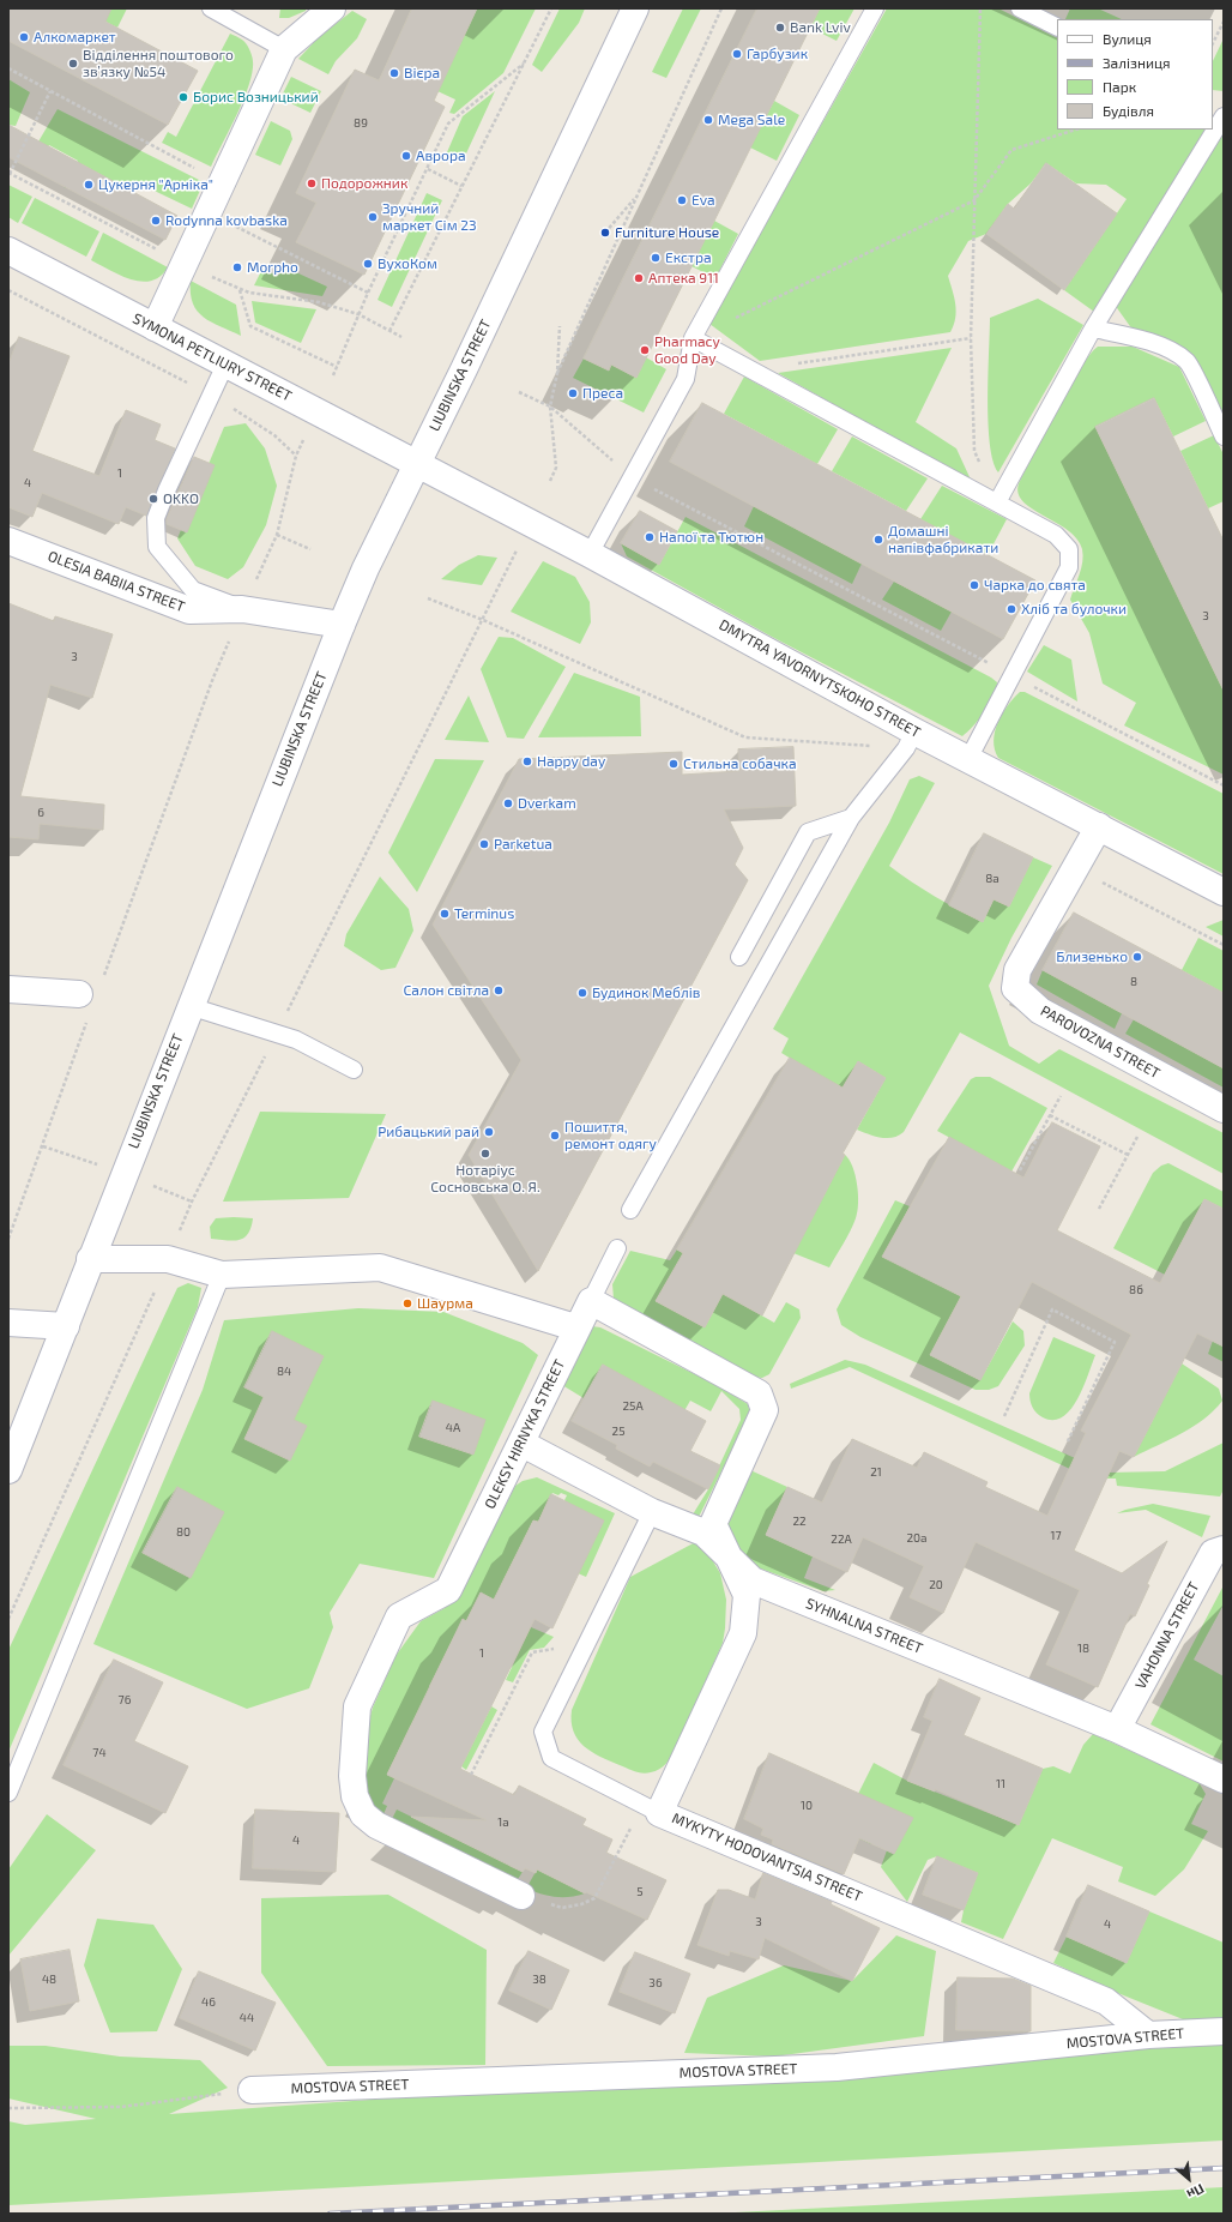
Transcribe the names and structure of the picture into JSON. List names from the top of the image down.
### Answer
{
  "streets": {
    "street": [
      "SYMONA PETLIURY STREET",
      "LIUBINSKA STREET",
      "OLESIA BABIIA STREET",
      "DMYTRA YAVORNYTSKOHO STREET",
      "PAROVOZNA STREET",
      "OLEKSY HIRNYKA STREET",
      "SYHNALNA STREET",
      "VAHONNA STREET",
      "MYKYTY HODOVANTSIA STREET",
      "MOSTOVA STREET"
    ]
  },
  "crossings": [
    ["SYMONA PETLIURY STREET", "LIUBINSKA STREET"],
    ["SYMONA PETLIURY STREET", "DMYTRA YAVORNYTSKOHO STREET"],
    ["LIUBINSKA STREET", "OLESIA BABIIA STREET"],
    ["LIUBINSKA STREET", "DMYTRA YAVORNYTSKOHO STREET"],
    ["DMYTRA YAVORNYTSKOHO STREET", "PAROVOZNA STREET"],
    ["OLEKSY HIRNYKA STREET", "SYHNALNA STREET"],
    ["SYHNALNA STREET", "VAHONNA STREET"],
    ["SYHNALNA STREET", "MYKYTY HODOVANTSIA STREET"],
    ["MYKYTY HODOVANTSIA STREET", "MOSTOVA STREET"]
  ],
  "places": [
    "Bank Lviv",
    "Алкомаркет",
    "Гарбузик",
    "Відділення поштового зв’язку №54",
    "Вієра",
    "Борис Возницький",
    "Mega Sale",
    "Аврора",
    "Подорожник",
    "Цукерня \"Арніка\"",
    "Eva",
    "Зручний маркет Сім 23",
    "Rodynna kovbaska",
    "Furniture House",
    "Екстра",
    "ВухоКом",
    "Morpho",
    "Аптека 911",
    "Pharmacy Good Day",
    "Преса",
    "OKKO",
    "Напої та Тютюн",
    "Домашні напівфабрикати",
    "Чарка до свята",
    "Хліб та булочки",
    "Happy day",
    "Стильна собачка",
    "Dverkam",
    "Parketua",
    "Terminus",
    "Близенько",
    "Салон світла",
    "Будинок Меблів",
    "Рибацький рай",
    "Пошиття, ремонт одягу",
    "Нотаріус Сосновська О. Я.",
    "Шаурма"
  ],
  "house_numbers": [
    "89",
    "1",
    "4",
    "3",
    "3",
    "6",
    "8а",
    "8",
    "8б",
    "84",
    "25А",
    "4А",
    "25",
    "21",
    "22",
    "80",
    "17",
    "20а",
    "22А",
    "20",
    "18",
    "1",
    "76",
    "74",
    "11",
    "10",
    "1а",
    "4",
    "5",
    "3",
    "4",
    "48",
    "38",
    "36",
    "46",
    "44"
  ],
  "legend": [
    "Вулиця",
    "Залізниця",
    "Парк",
    "Будівля"
  ],
  "north": "bottom right"
}
